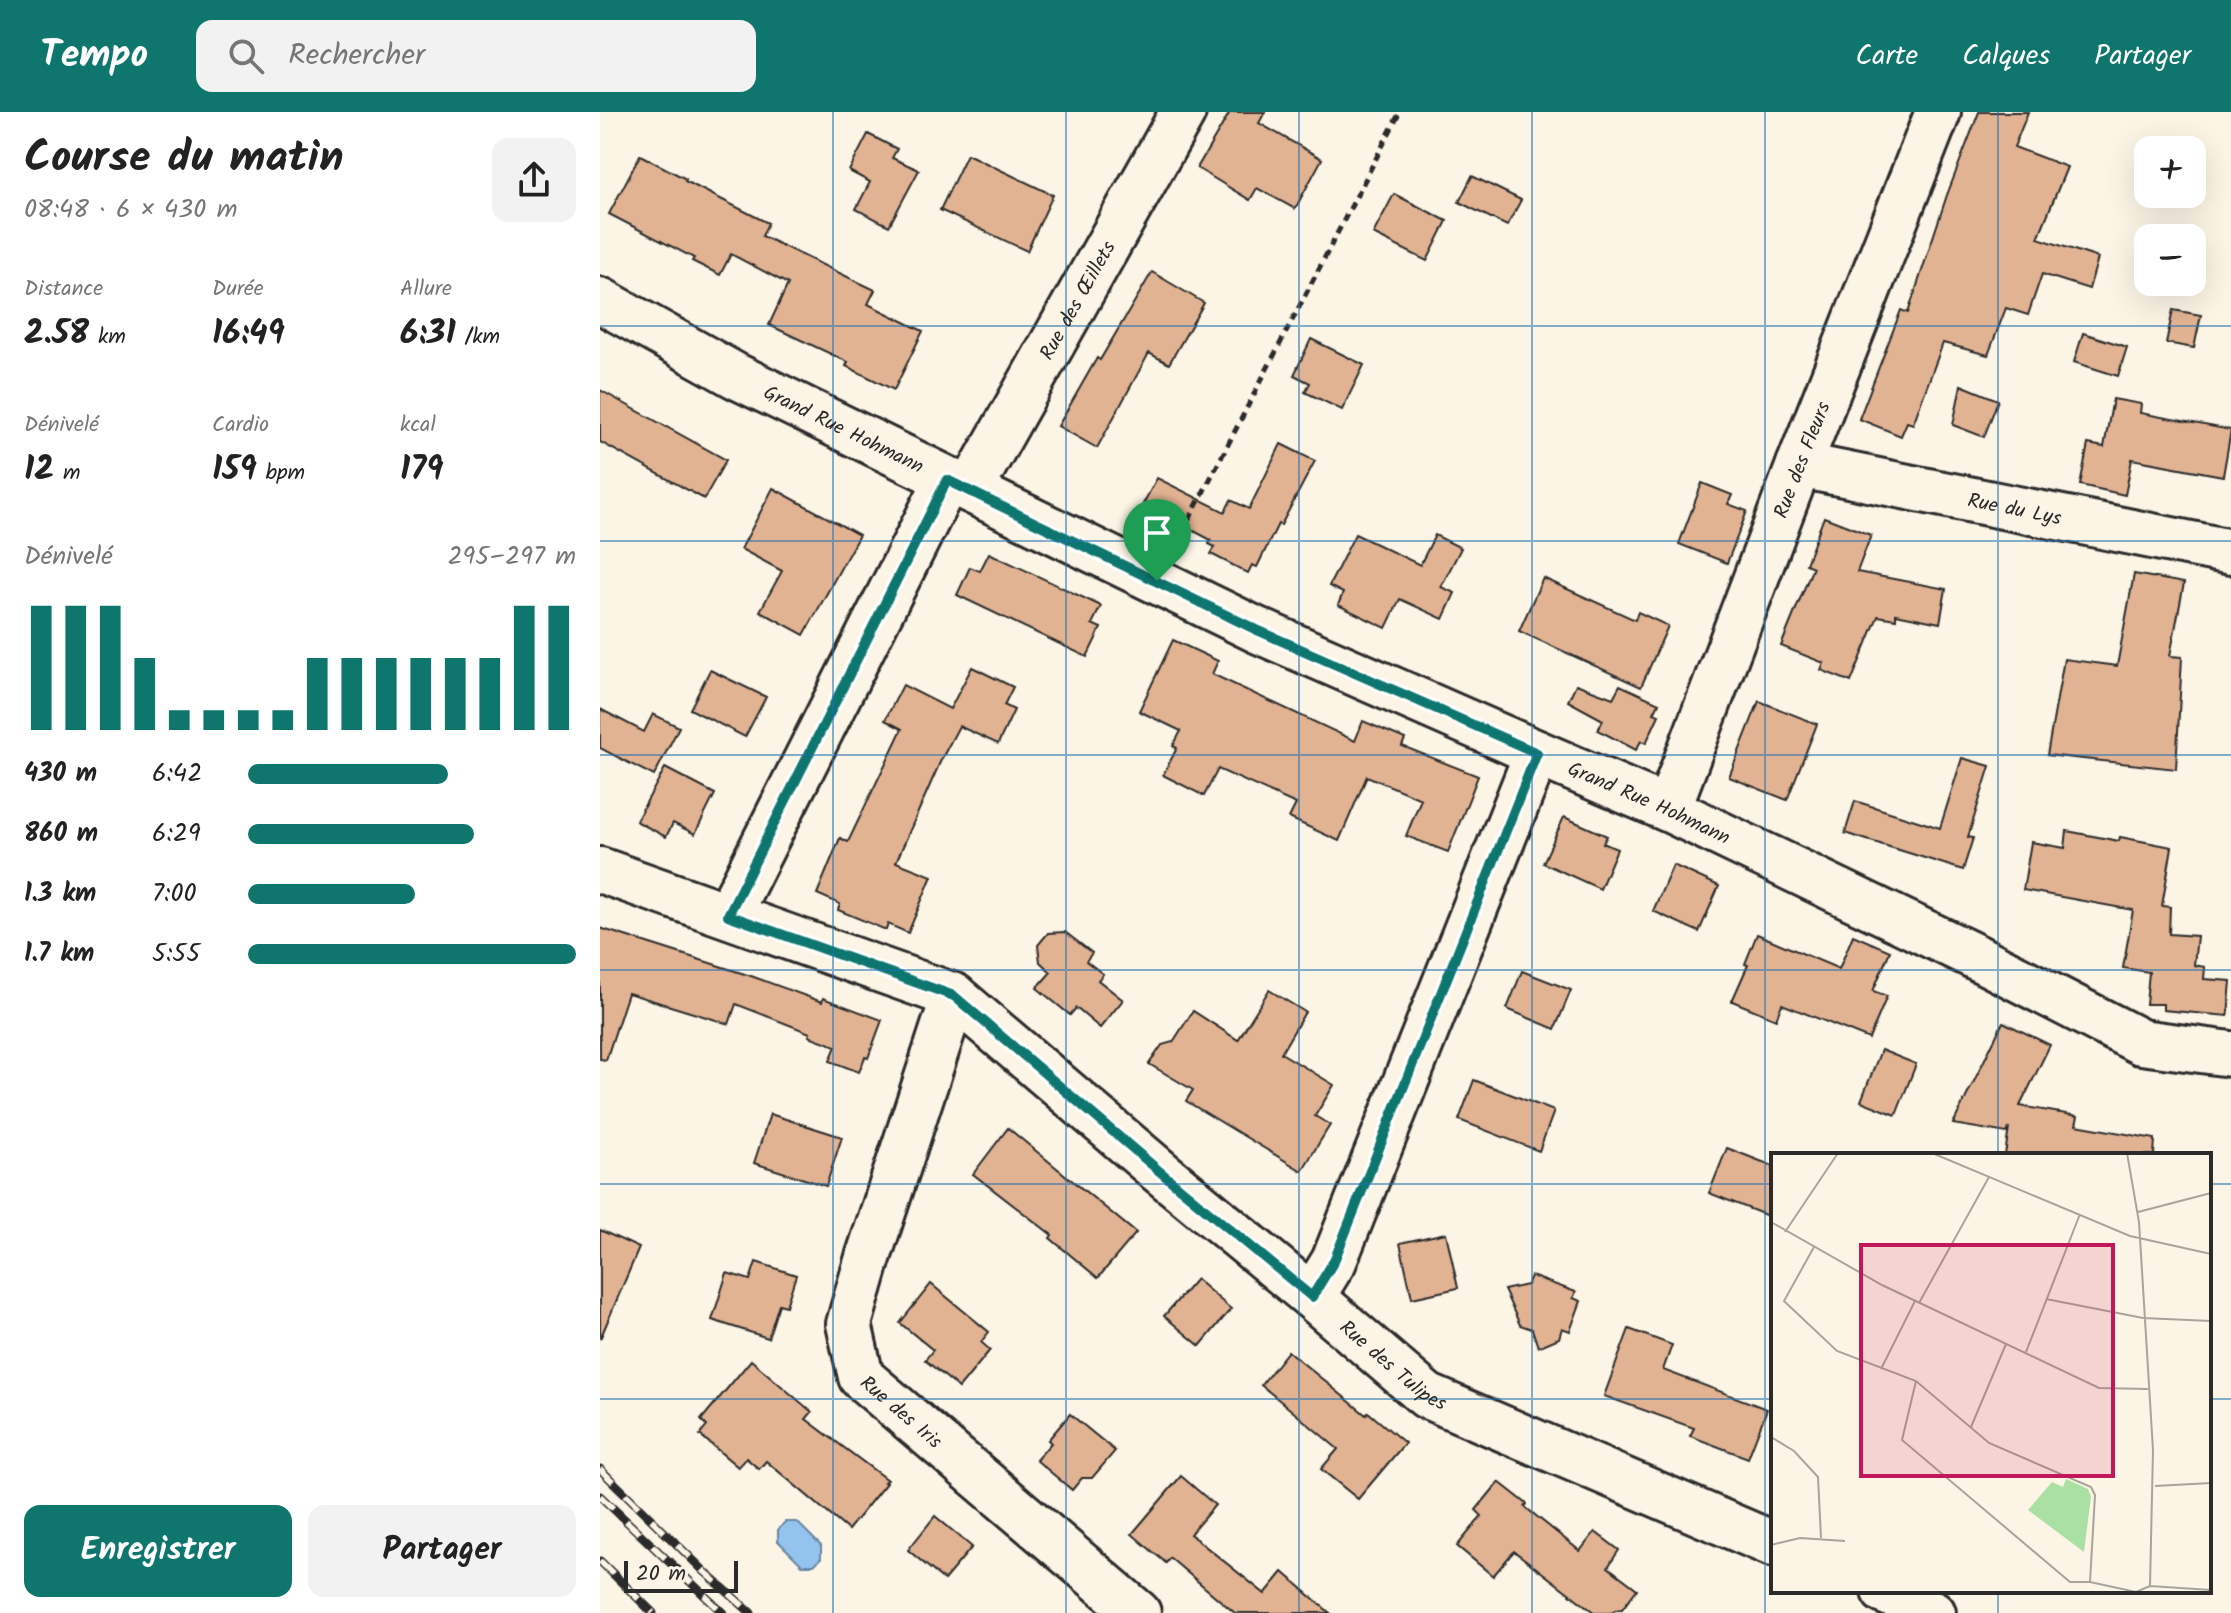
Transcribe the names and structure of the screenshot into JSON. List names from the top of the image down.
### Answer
{
  "streets": {
    "street": [
      "Rue des Œillets",
      "Grand Rue Hohmann",
      "Rue des Fleurs",
      "Rue du Lys",
      "Rue des Tulipes",
      "Rue des Iris"
    ]
  },
  "crossings": [
    ["Rue des Œillets", "Grand Rue Hohmann"],
    ["Rue des Œillets", "Rue des Tulipes"],
    ["Grand Rue Hohmann", "Rue des Fleurs"],
    ["Rue des Fleurs", "Rue du Lys"],
    ["Rue des Tulipes", "Rue des Iris"]
  ],
  "scale_bar": "20 m",
  "page": {
    "header": "Tempo",
    "search": "Rechercher",
    "nav": ["Carte", "Calques", "Partager"],
    "heading": ["Course du matin", "08:48 · 6 × 430 m"],
    "map_buttons": ["+", "−"],
    "stats": [
      ["Distance", "2.58 km"],
      ["Durée", "16:49"],
      ["Allure", "6:31 /km"],
      ["Dénivelé", "12 m"],
      ["Cardio", "159 bpm"],
      ["kcal", "179"]
    ],
    "chart": ["Dénivelé", "295–297 m"],
    "list": [
      {
        "name": "430 m",
        "note": "6:42"
      },
      {
        "name": "860 m",
        "note": "6:29"
      },
      {
        "name": "1.3 km",
        "note": "7:00"
      },
      {
        "name": "1.7 km",
        "note": "5:55"
      }
    ],
    "buttons": ["Enregistrer", "Partager"],
    "scale": "20 m"
  }
}
